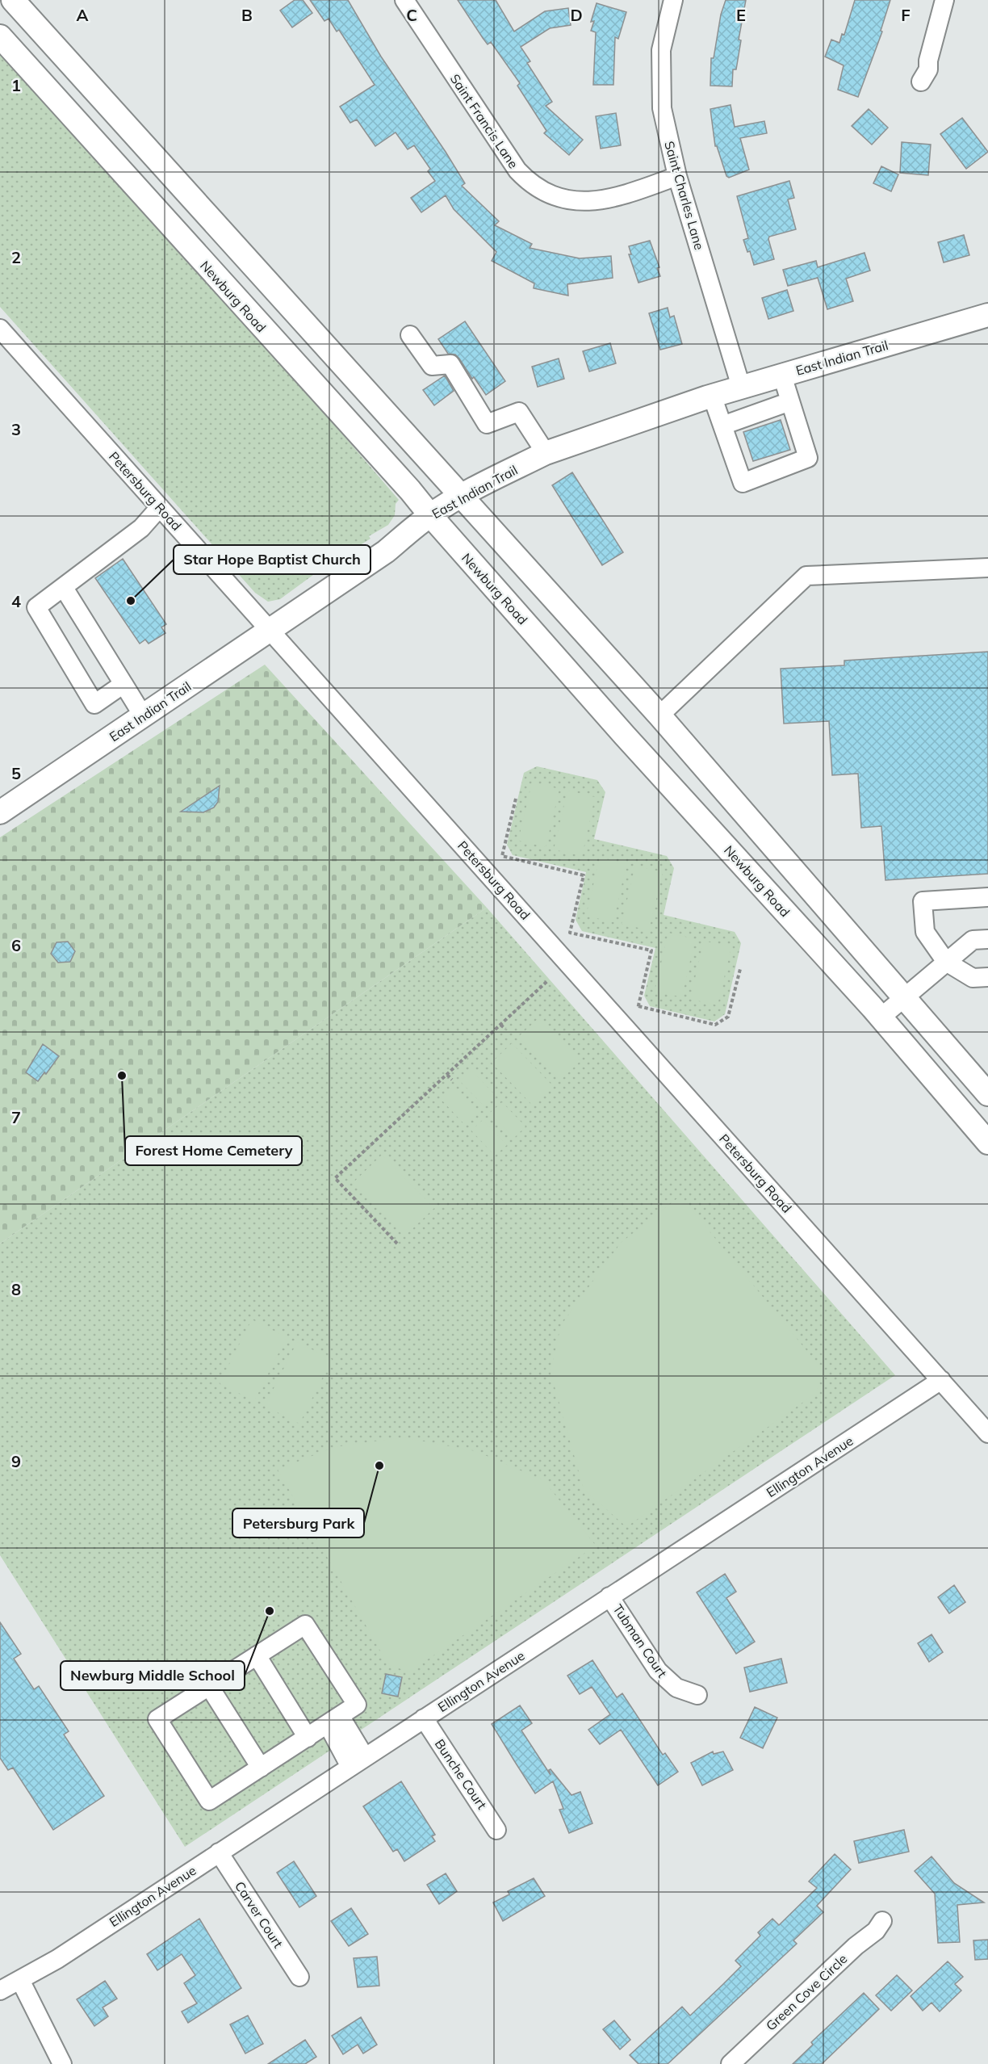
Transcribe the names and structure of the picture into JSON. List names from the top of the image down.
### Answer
{
  "streets": {
    "main road": ["Newburg Road", "East Indian Trail"],
    "street": [
      "Saint Francis Lane",
      "Saint Charles Lane",
      "Petersburg Road",
      "Ellington Avenue",
      "Tubman Court",
      "Bunche Court",
      "Carver Court",
      "Green Cove Circle"
    ]
  },
  "crossings": [
    ["Saint Francis Lane", "Saint Charles Lane"],
    ["Saint Charles Lane", "East Indian Trail"],
    ["Newburg Road", "East Indian Trail"],
    ["East Indian Trail", "Petersburg Road"],
    ["Petersburg Road", "Ellington Avenue"],
    ["Ellington Avenue", "Tubman Court"],
    ["Ellington Avenue", "Bunche Court"],
    ["Ellington Avenue", "Carver Court"]
  ],
  "places": [
    "Star Hope Baptist Church",
    "Forest Home Cemetery",
    "Petersburg Park",
    "Newburg Middle School"
  ],
  "grid": {
    "columns": [
      "A",
      "B",
      "C",
      "D",
      "E",
      "F"
    ],
    "rows": [
      "1",
      "2",
      "3",
      "4",
      "5",
      "6",
      "7",
      "8",
      "9"
    ]
  }
}
